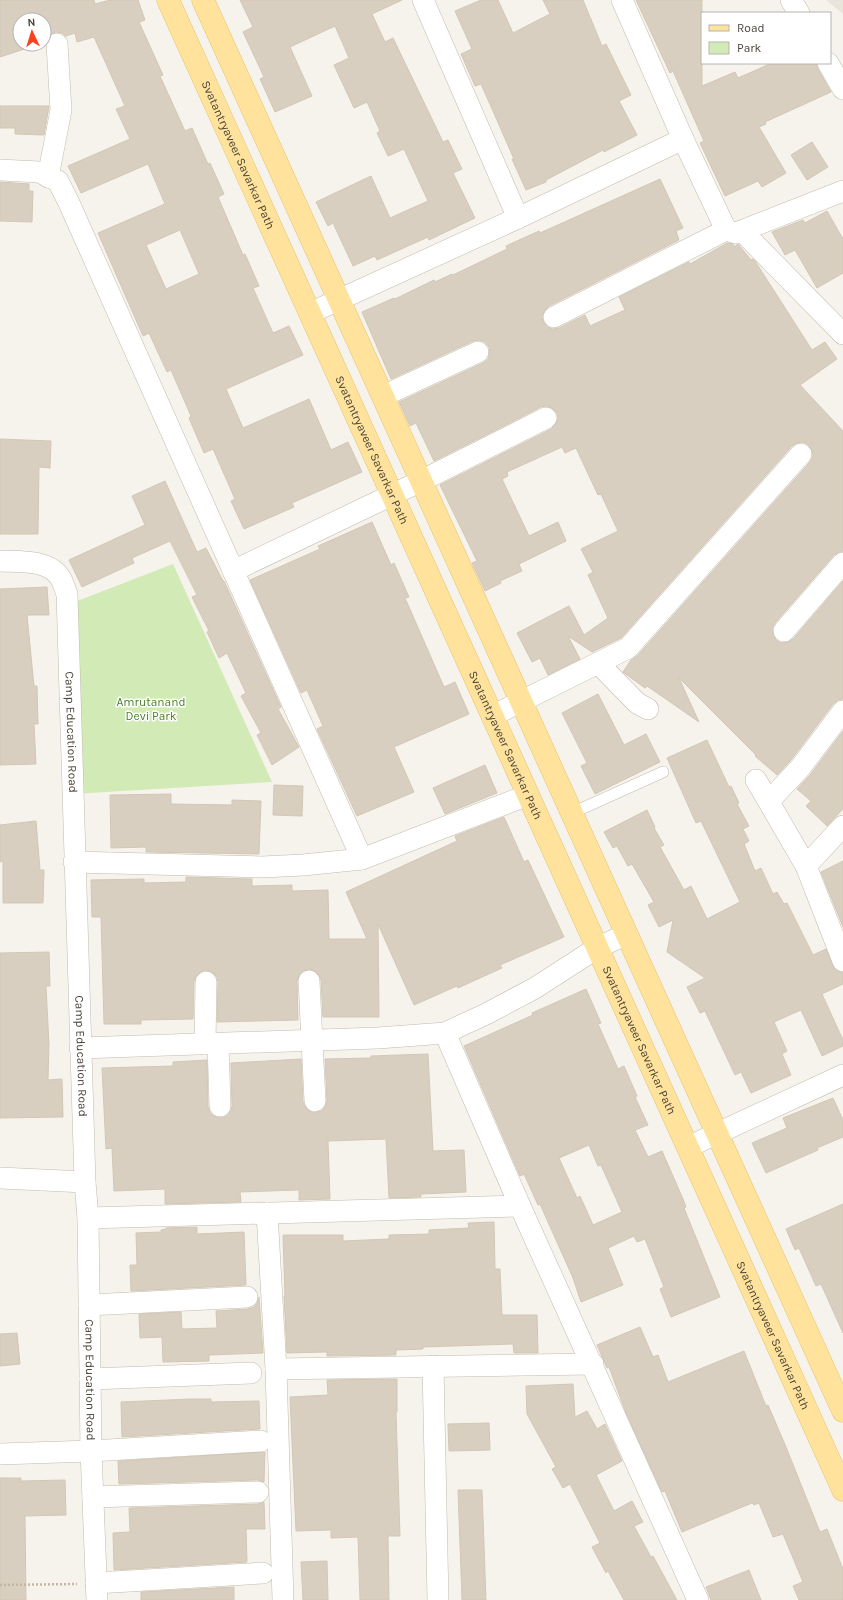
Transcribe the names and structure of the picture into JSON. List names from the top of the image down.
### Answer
{
  "streets": {
    "main road": ["Svatantryaveer Savarkar Path"],
    "street": ["Camp Education Road"]
  },
  "parks": ["Amrutanand Devi Park"],
  "legend": ["Road", "Park"],
  "north": "top"
}
